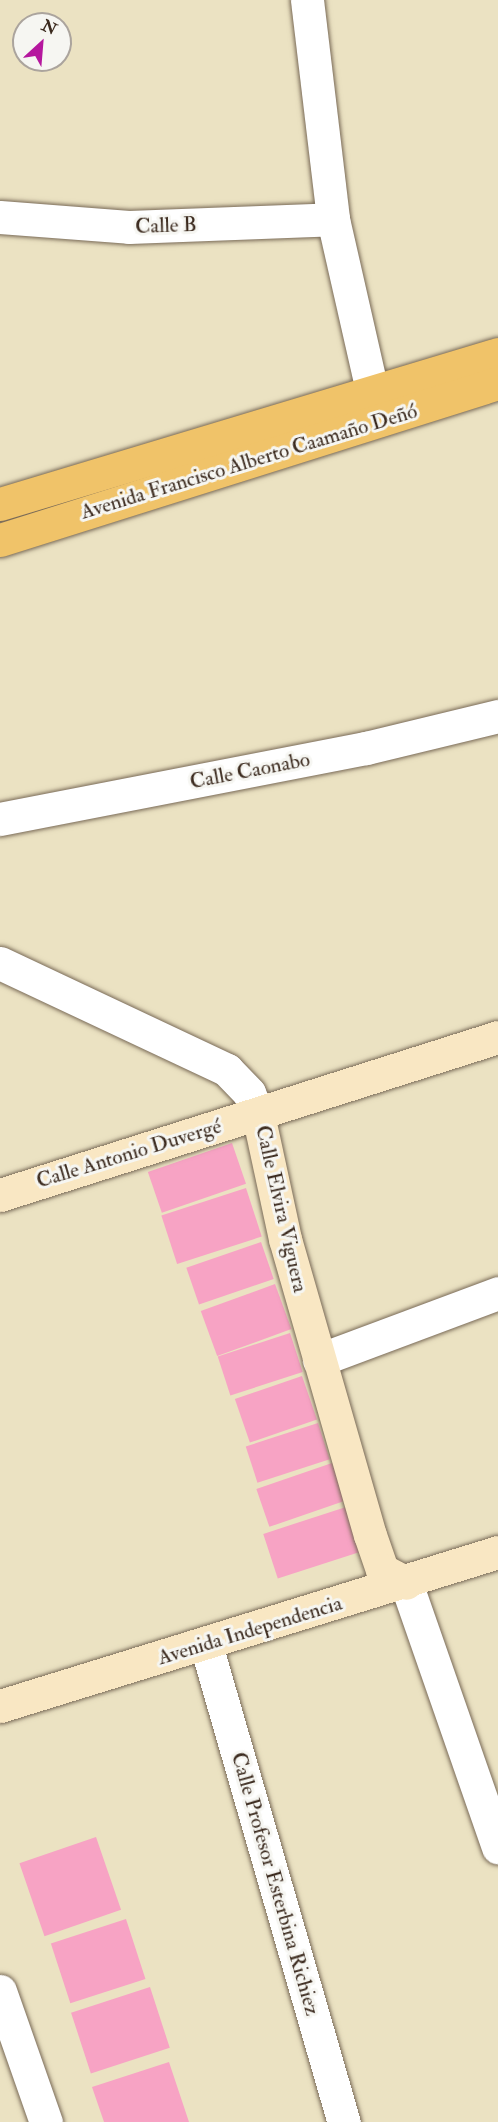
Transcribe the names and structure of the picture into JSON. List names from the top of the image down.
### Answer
{
  "streets": {
    "main road": [
      "Avenida Francisco Alberto Caamaño Deñó",
      "Calle Antonio Duvergé",
      "Calle Elvira Viguera",
      "Avenida Independencia"
    ],
    "street": ["Calle B", "Calle Caonabo", "Calle Profesor Esterbina Richiez"]
  },
  "crossings": [
    ["Calle Antonio Duvergé", "Calle Elvira Viguera"],
    ["Calle Elvira Viguera", "Avenida Independencia"],
    ["Avenida Independencia", "Calle Profesor Esterbina Richiez"]
  ],
  "north": "top right"
}
